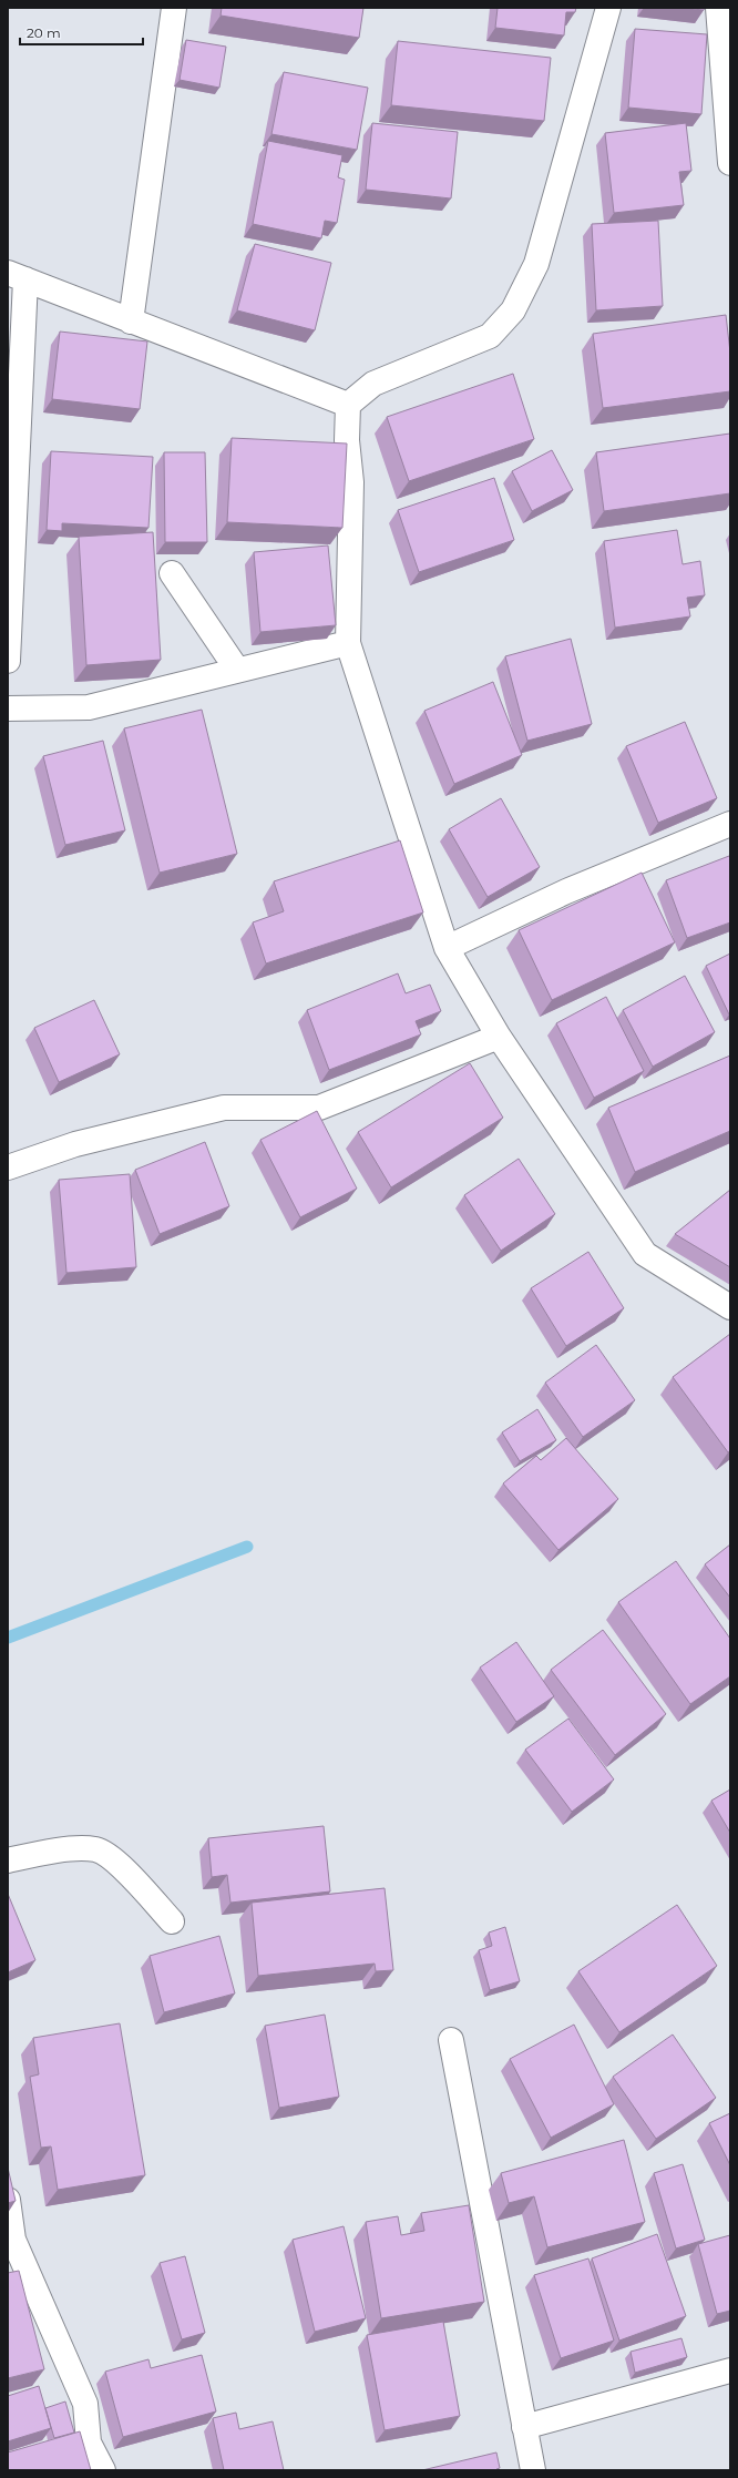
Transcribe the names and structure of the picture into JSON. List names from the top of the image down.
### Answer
{
  "scale_bar": "20 m"
}
